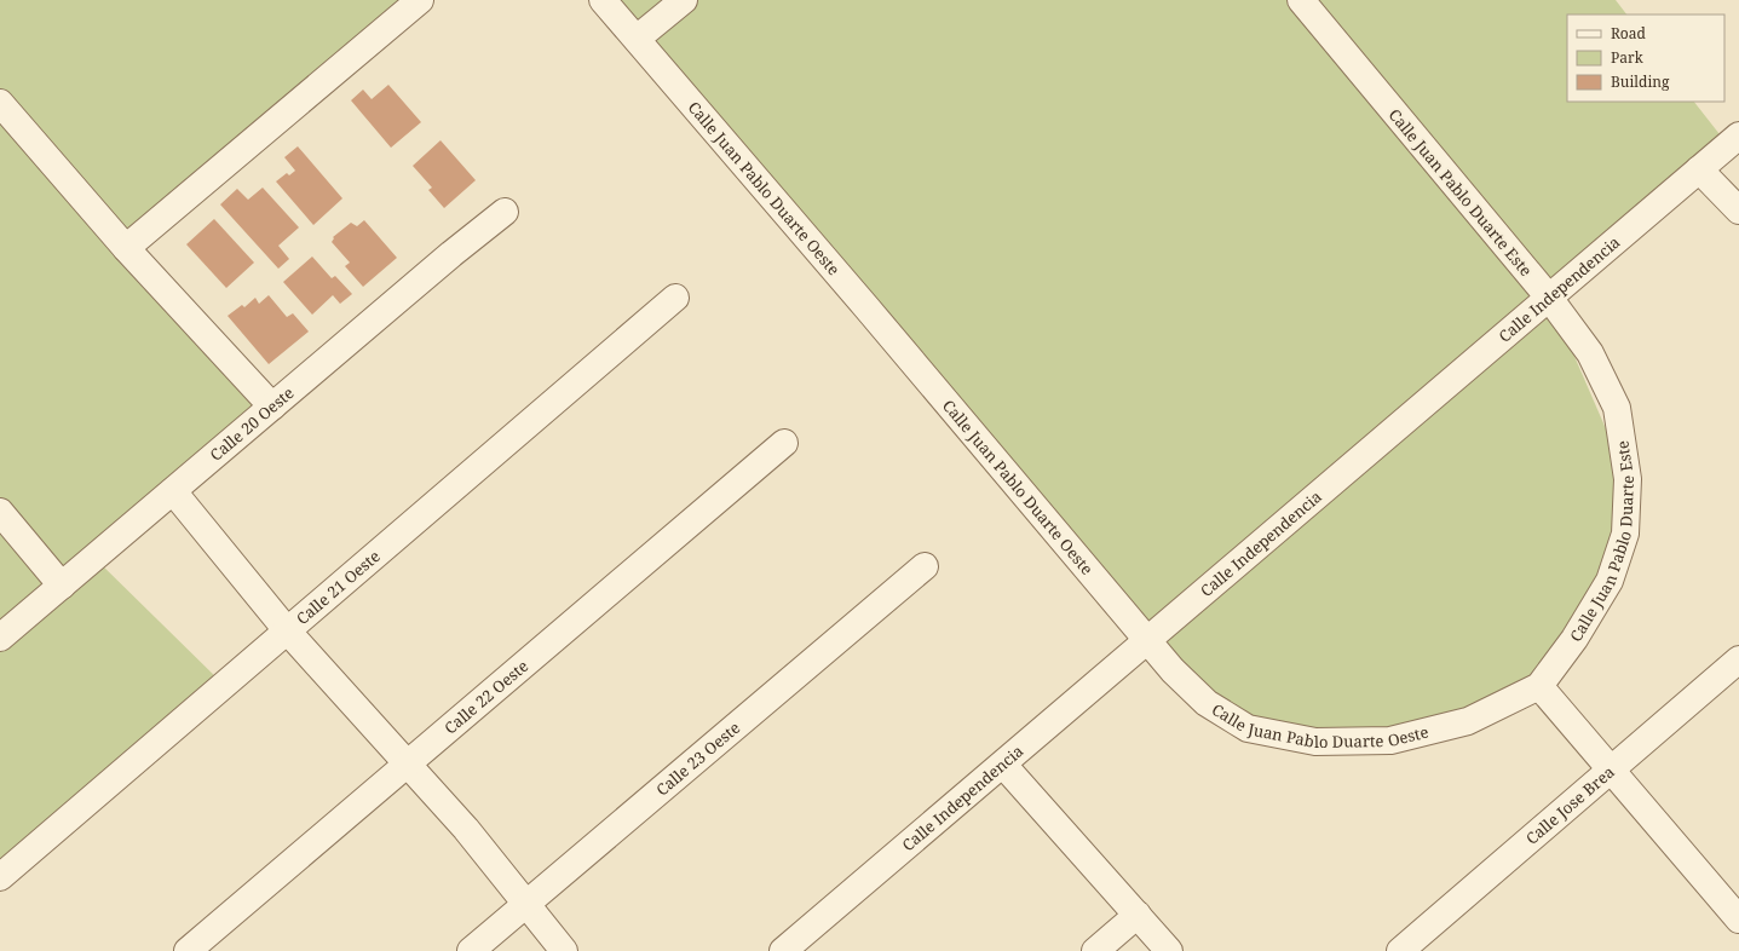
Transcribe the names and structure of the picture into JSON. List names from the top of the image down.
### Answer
{
  "streets": {
    "street": [
      "Calle Juan Pablo Duarte Oeste",
      "Calle Juan Pablo Duarte Este",
      "Calle Independencia",
      "Calle 20 Oeste",
      "Calle 21 Oeste",
      "Calle 22 Oeste",
      "Calle 23 Oeste",
      "Calle Jose Brea"
    ]
  },
  "crossings": [
    ["Calle Juan Pablo Duarte Oeste", "Calle Juan Pablo Duarte Este"],
    ["Calle Juan Pablo Duarte Oeste", "Calle Independencia"],
    ["Calle Juan Pablo Duarte Este", "Calle Independencia"]
  ],
  "legend": ["Road", "Park", "Building"]
}
